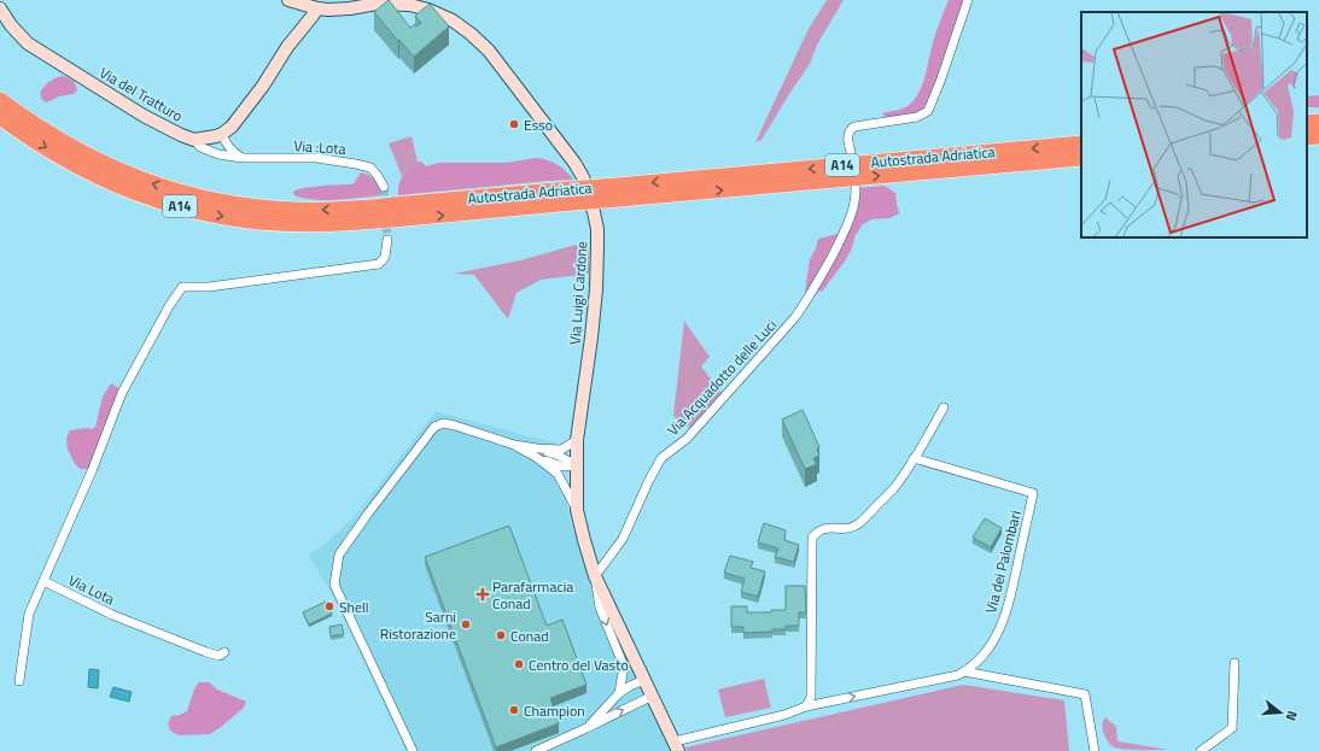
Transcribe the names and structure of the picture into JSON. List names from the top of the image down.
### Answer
{
  "streets": {
    "highway": ["Autostrada Adriatica", "A14"],
    "main road": ["Via del Tratturo", "Via Luigi Cardone"],
    "street": [
      "Via :Lota",
      "Via Acquadotto delle Luci",
      "Via dei Palombari",
      "Via Lota"
    ]
  },
  "crossings": [
    ["Via del Tratturo", "Via :Lota"],
    ["Via Luigi Cardone", "Via Acquadotto delle Luci"],
    ["Via Luigi Cardone", "Via dei Palombari"]
  ],
  "places": {
    "other": [
      "Esso",
      "Shell",
      "Sarni Ristorazione",
      "Conad",
      "Centro del Vasto",
      "Champion"
    ],
    "health": ["Parafarmacia Conad"]
  },
  "north": "right"
}
